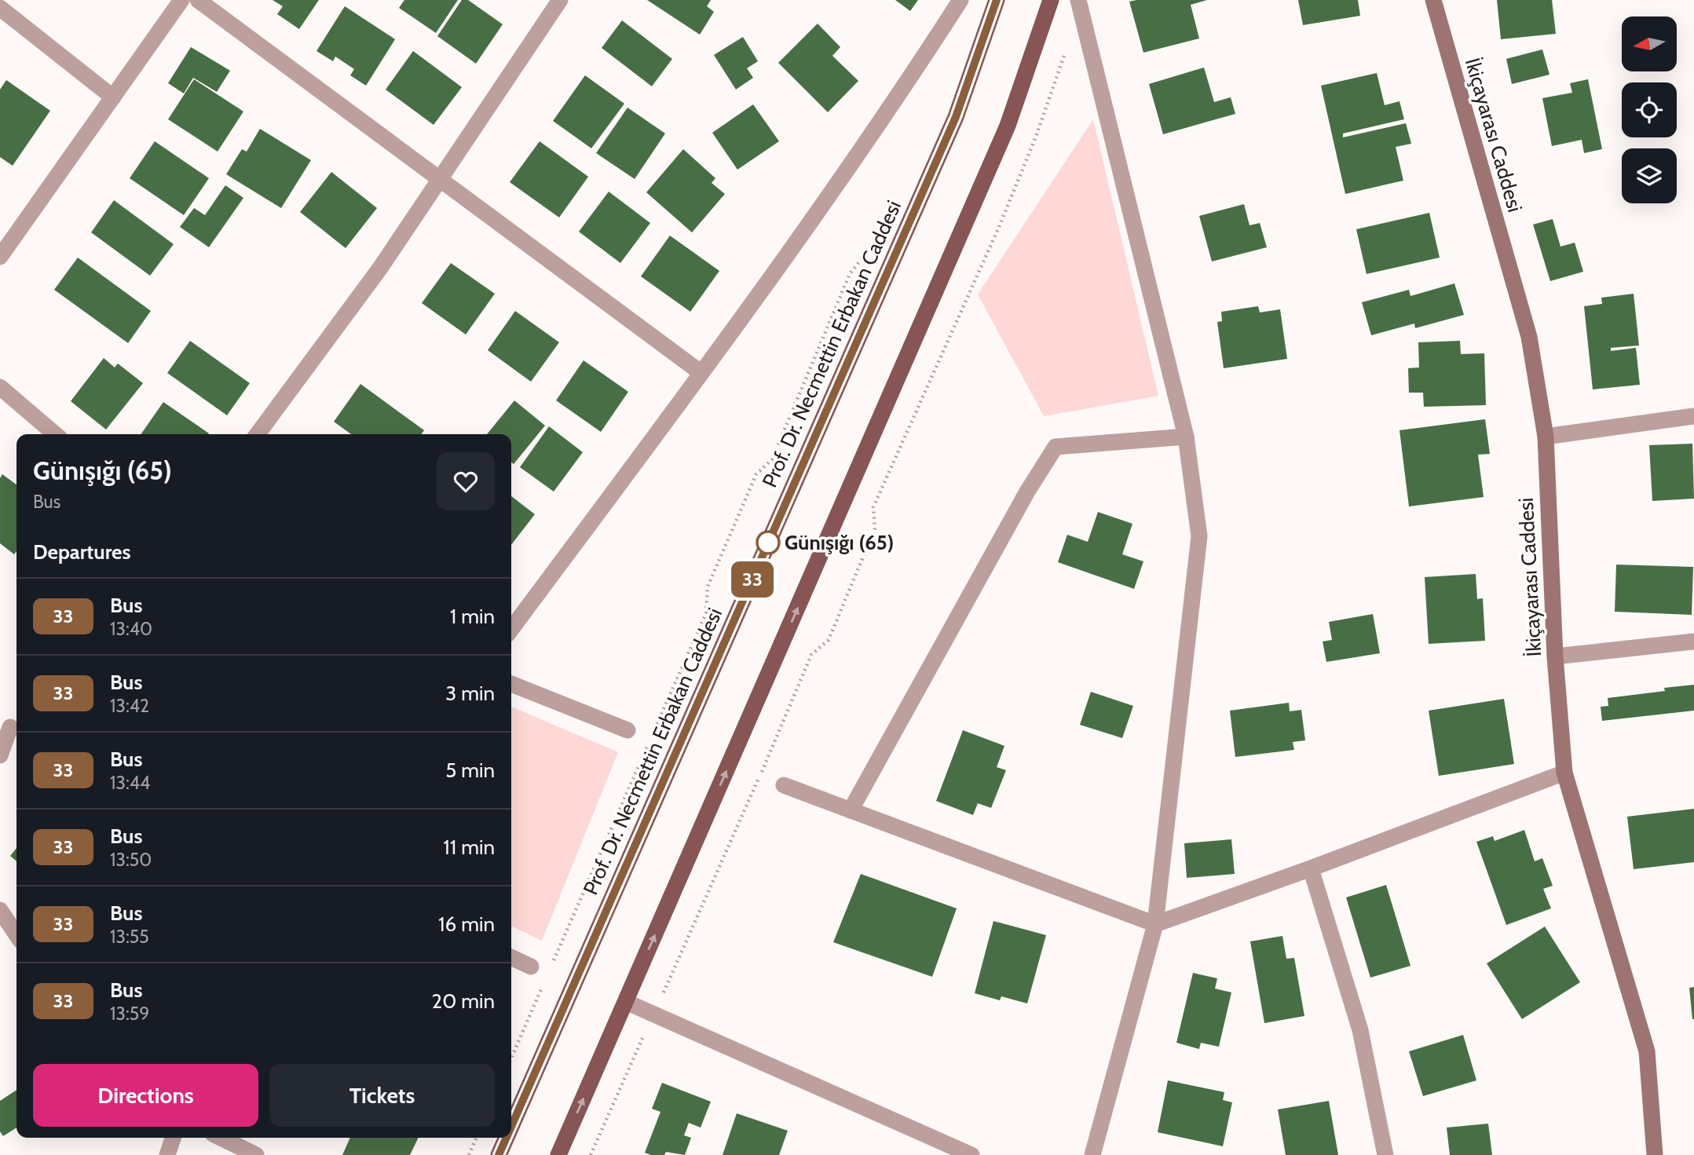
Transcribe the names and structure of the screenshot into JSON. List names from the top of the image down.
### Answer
{
  "streets": {
    "main road": ["Prof. Dr. Necmettin Erbakan Caddesi"],
    "street": ["İkiçayarası Caddesi"]
  },
  "places": ["Günışığı (65)"],
  "lines": ["bus line 33"],
  "north": "left",
  "page": {
    "on_map": "33",
    "heading": [
      ["Günışığı (65)", "Bus"],
      "Departures"
    ],
    "list": [
      {
        "mark": "33",
        "name": "Bus",
        "note": "13:40",
        "value": "1 min"
      },
      {
        "mark": "33",
        "name": "Bus",
        "note": "13:42",
        "value": "3 min"
      },
      {
        "mark": "33",
        "name": "Bus",
        "note": "13:44",
        "value": "5 min"
      },
      {
        "mark": "33",
        "name": "Bus",
        "note": "13:50",
        "value": "11 min"
      },
      {
        "mark": "33",
        "name": "Bus",
        "note": "13:55",
        "value": "16 min"
      },
      {
        "mark": "33",
        "name": "Bus",
        "note": "13:59",
        "value": "20 min"
      }
    ],
    "buttons": ["Directions", "Tickets"]
  }
}
